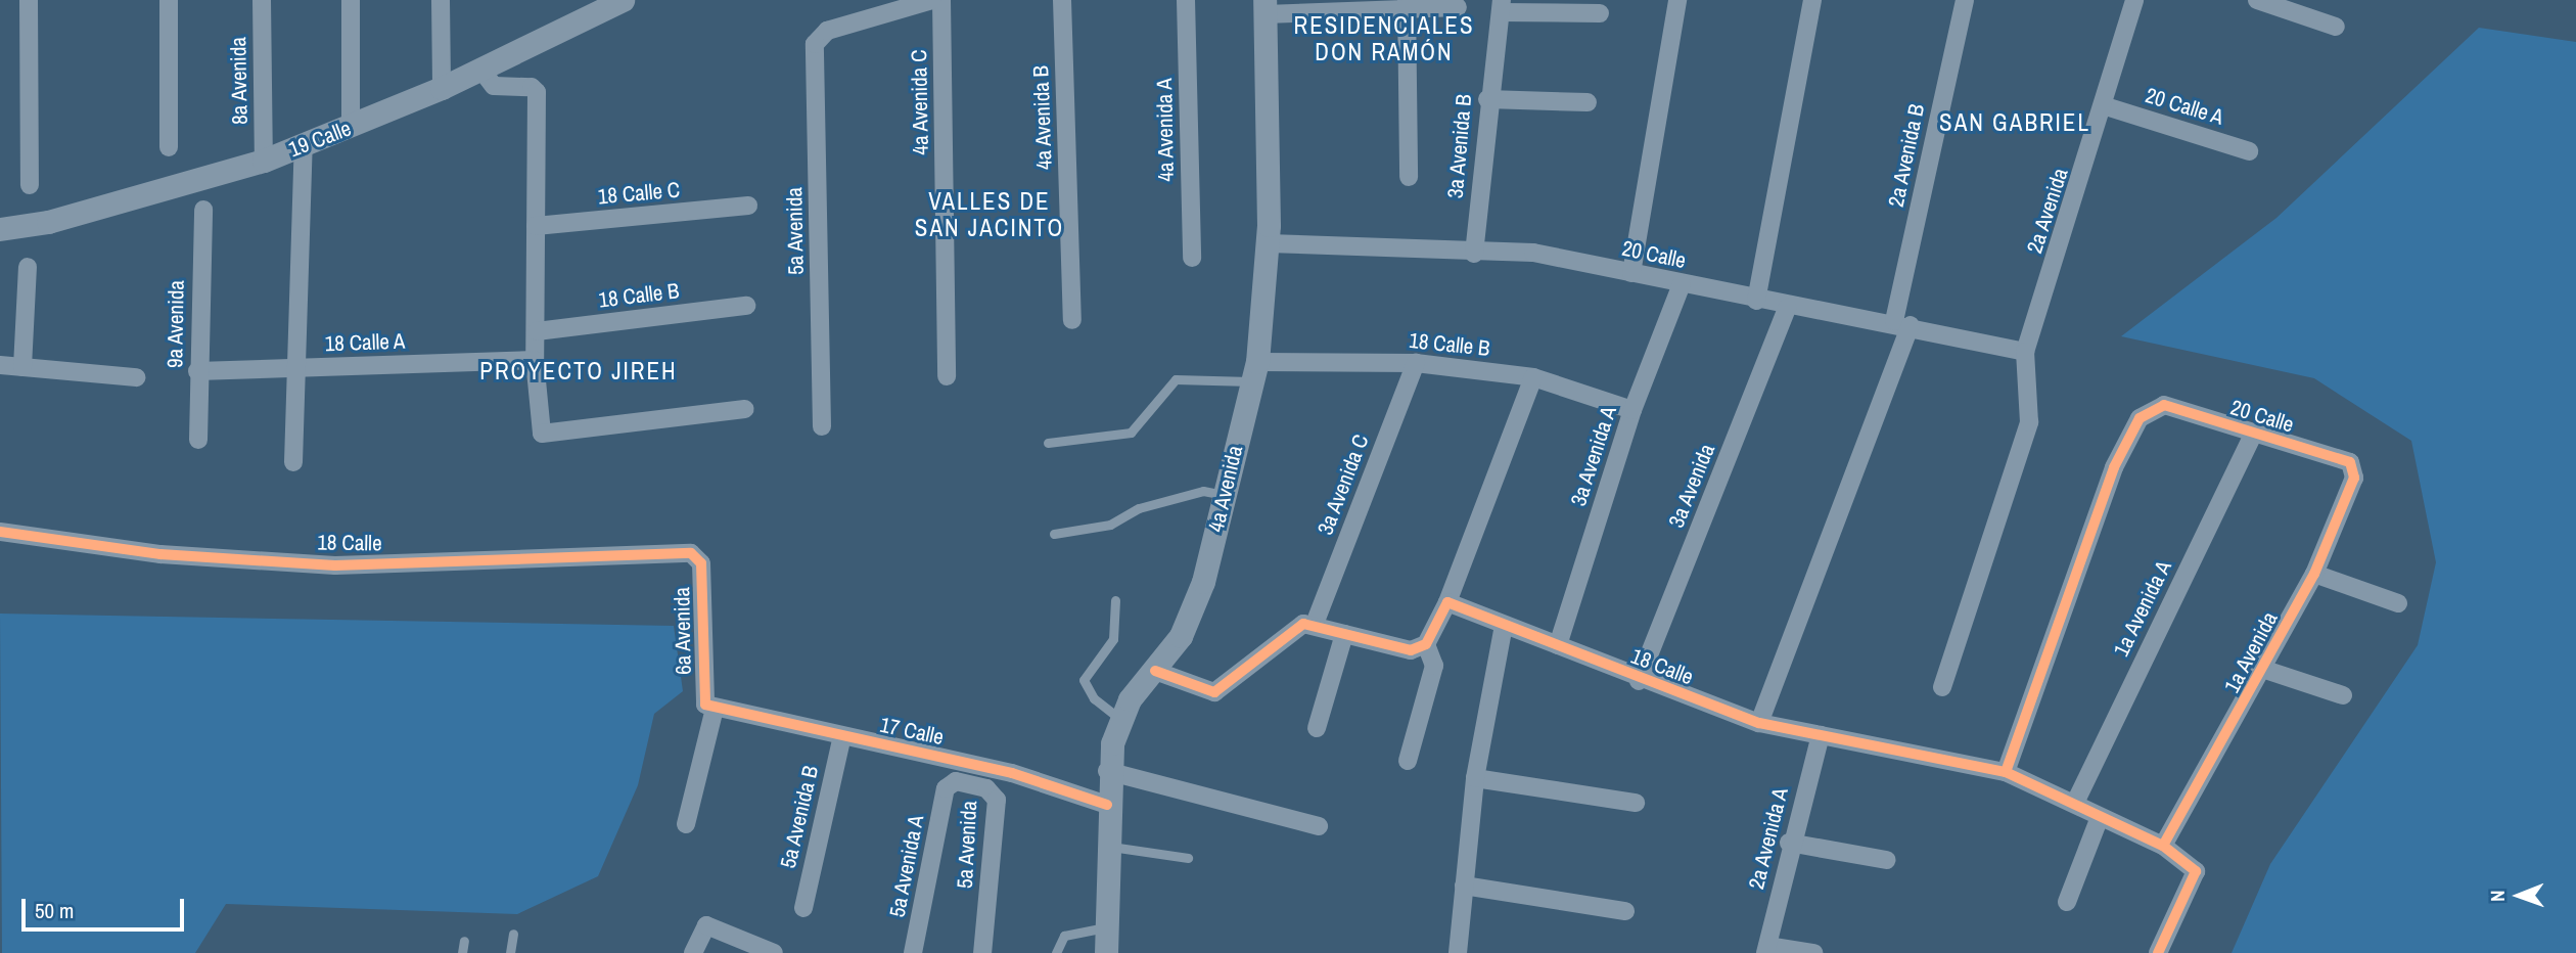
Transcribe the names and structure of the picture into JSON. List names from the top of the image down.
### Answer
{
  "streets": {
    "street": [
      "8a Avenida",
      "4a Avenida C",
      "20 Calle A",
      "4a Avenida B",
      "4a Avenida A",
      "19 Calle",
      "3a Avenida B",
      "2a Avenida B",
      "18 Calle C",
      "2a Avenida",
      "5a Avenida",
      "20 Calle",
      "18 Calle B",
      "9a Avenida",
      "18 Calle A",
      "3a Avenida A",
      "3a Avenida C",
      "3a Avenida",
      "4a Avenida",
      "18 Calle",
      "1a Avenida A",
      "6a Avenida",
      "1a Avenida",
      "17 Calle",
      "5a Avenida B",
      "2a Avenida A",
      "5a Avenida A"
    ]
  },
  "crossings": [
    ["8a Avenida", "19 Calle"],
    ["20 Calle A", "2a Avenida"],
    ["3a Avenida B", "20 Calle"],
    ["2a Avenida B", "20 Calle"],
    ["2a Avenida B", "18 Calle"],
    ["2a Avenida", "20 Calle"],
    ["5a Avenida", "5a Avenida A"],
    ["20 Calle", "3a Avenida A"],
    ["20 Calle", "3a Avenida"],
    ["20 Calle", "4a Avenida"],
    ["20 Calle", "18 Calle"],
    ["20 Calle", "1a Avenida A"],
    ["20 Calle", "1a Avenida"],
    ["18 Calle B", "3a Avenida A"],
    ["18 Calle B", "3a Avenida C"],
    ["18 Calle B", "4a Avenida"],
    ["9a Avenida", "18 Calle A"],
    ["3a Avenida A", "18 Calle"],
    ["3a Avenida", "18 Calle"],
    ["4a Avenida", "17 Calle"],
    ["18 Calle", "1a Avenida A"],
    ["18 Calle", "6a Avenida"],
    ["18 Calle", "1a Avenida"],
    ["18 Calle", "2a Avenida A"],
    ["6a Avenida", "17 Calle"],
    ["17 Calle", "5a Avenida B"]
  ],
  "districts": [
    "RESIDENCIALES DON RAMÓN",
    "SAN GABRIEL",
    "VALLES DE SAN JACINTO",
    "PROYECTO JIREH"
  ],
  "scale_bar": "50 m",
  "north": "left"
}
